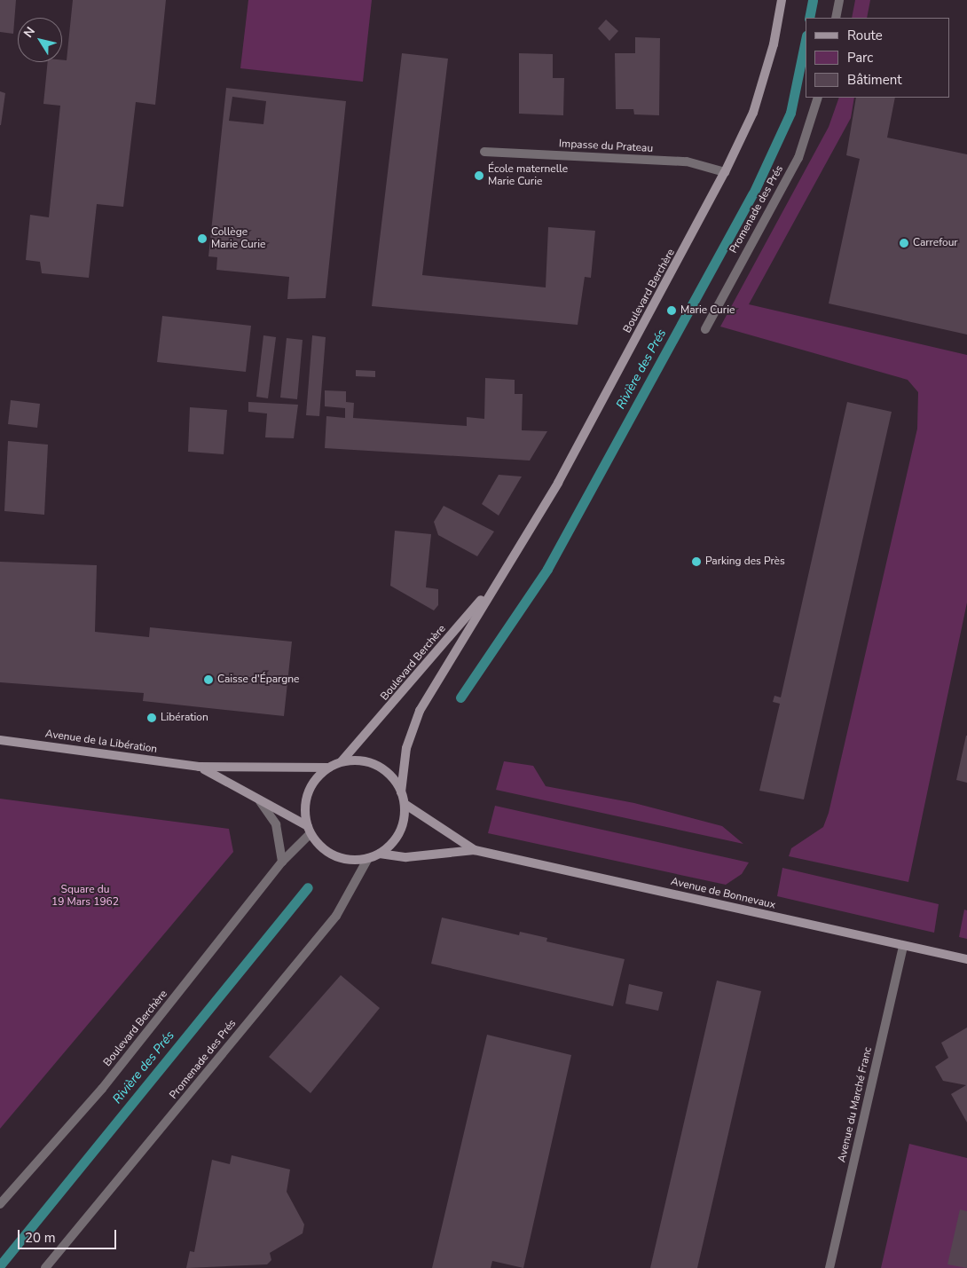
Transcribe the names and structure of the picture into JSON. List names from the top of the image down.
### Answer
{
  "streets": {
    "main road": ["Boulevard Berchère", "Avenue de la Libération", "Avenue de Bonnevaux"],
    "street": ["Impasse du Prateau", "Promenade des Prés", "Avenue du Marché Franc"]
  },
  "crossings": [
    ["Impasse du Prateau", "Boulevard Berchère"],
    ["Promenade des Prés", "Boulevard Berchère"],
    ["Promenade des Prés", "Avenue de la Libération"],
    ["Promenade des Prés", "Avenue de Bonnevaux"],
    ["Boulevard Berchère", "Avenue de la Libération"],
    ["Boulevard Berchère", "Avenue de Bonnevaux"],
    ["Avenue de la Libération", "Avenue de Bonnevaux"],
    ["Avenue de Bonnevaux", "Avenue du Marché Franc"]
  ],
  "water": ["Rivière des Prés"],
  "parks": ["Square du 19 Mars 1962"],
  "places": [
    "École maternelle Marie Curie",
    "Collège Marie Curie",
    "Carrefour",
    "Marie Curie",
    "Parking des Près",
    "Caisse d'Épargne",
    "Libération"
  ],
  "legend": ["Route", "Parc", "Bâtiment"],
  "scale_bar": "20 m",
  "north": "top left"
}
